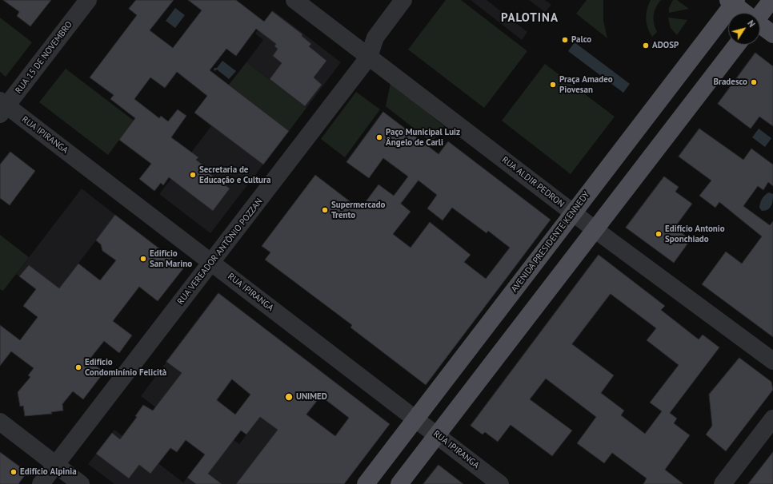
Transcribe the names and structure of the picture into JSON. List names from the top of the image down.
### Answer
{
  "streets": {
    "main road": ["AVENIDA PRESIDENTE KENNEDY"],
    "street": [
      "RUA 15 DE NOVEMBRO",
      "RUA IPIRANGA",
      "RUA ALDIR PEDRON",
      "RUA VEREADOR ANTÔNIO POZZAN"
    ]
  },
  "crossings": [
    ["RUA 15 DE NOVEMBRO", "RUA IPIRANGA"],
    ["RUA IPIRANGA", "AVENIDA PRESIDENTE KENNEDY"],
    ["RUA IPIRANGA", "RUA VEREADOR ANTÔNIO POZZAN"],
    ["RUA ALDIR PEDRON", "AVENIDA PRESIDENTE KENNEDY"],
    ["RUA ALDIR PEDRON", "RUA VEREADOR ANTÔNIO POZZAN"]
  ],
  "districts": ["PALOTINA"],
  "places": [
    "Palco",
    "ADOSP",
    "Bradesco",
    "Praça Amadeo Piovesan",
    "Paço Municipal Luiz Ângelo de Carli",
    "Secretaria de Educação e Cultura",
    "Supermercado Trento",
    "Edifício Antonio Sponchiado",
    "Edifício San Marino",
    "Edifício Condominínio Felicità",
    "UNIMED",
    "Edifício Alpinia"
  ],
  "north": "top right"
}
